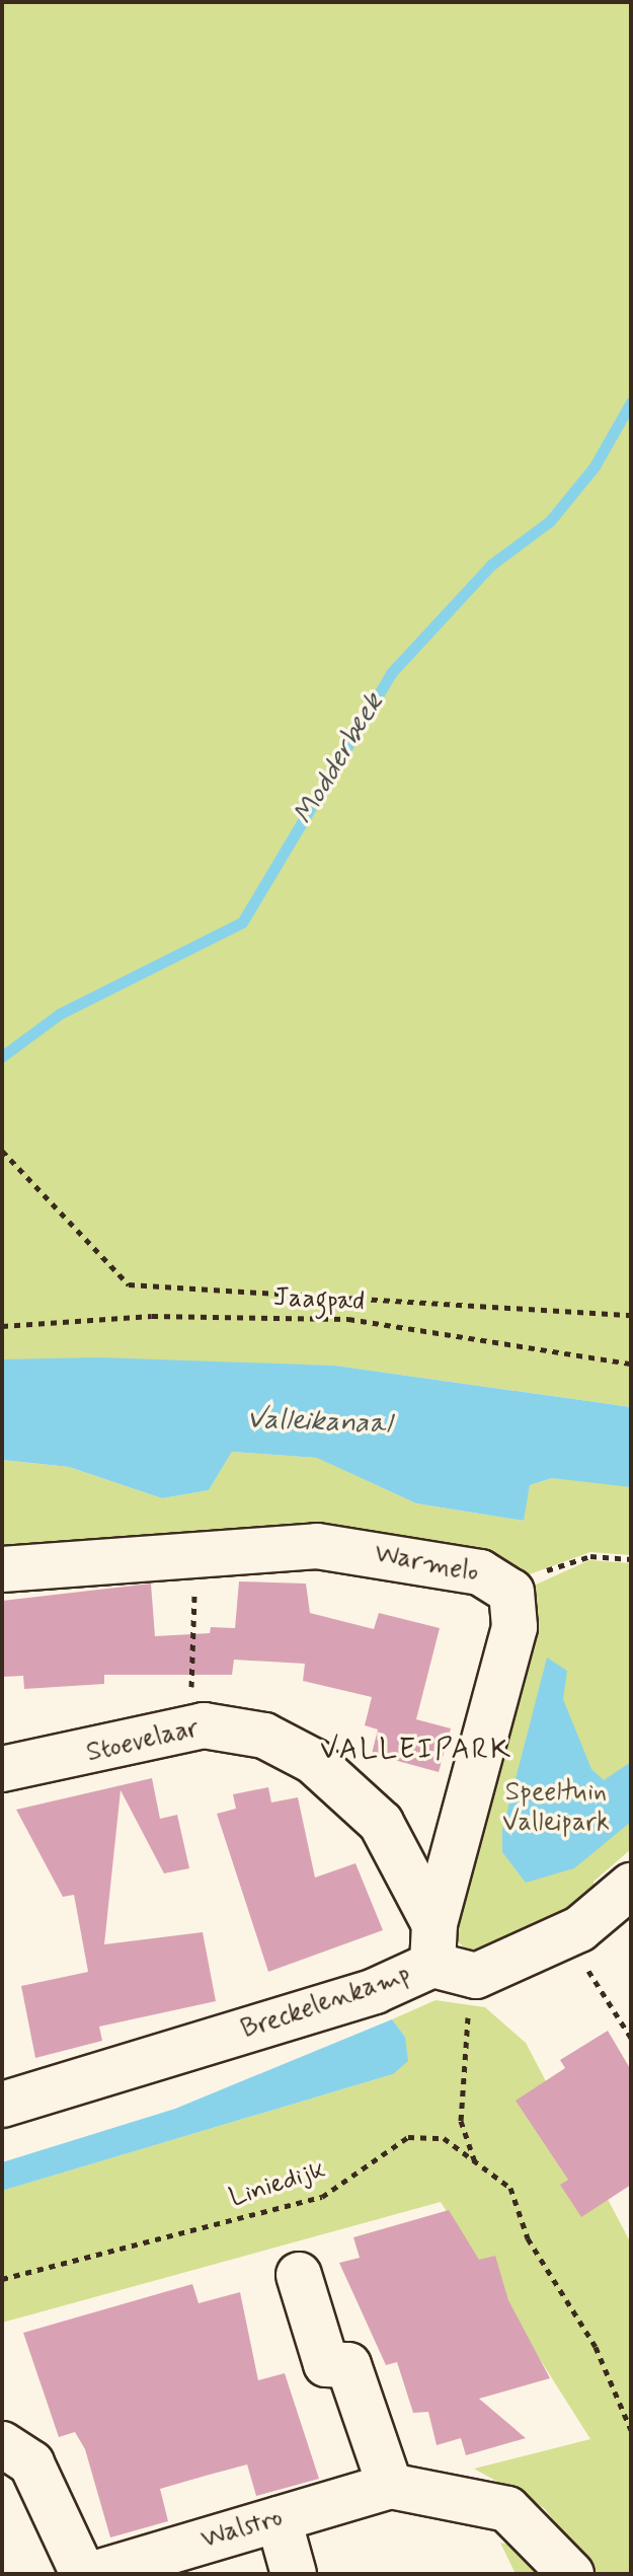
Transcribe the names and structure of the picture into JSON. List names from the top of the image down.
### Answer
{
  "streets": {
    "street": [
      "Warmelo",
      "Stoevelaar",
      "Breckelenkamp",
      "Walstro"
    ],
    "path": ["Jaagpad", "Liniedijk"]
  },
  "crossings": [
    ["Warmelo", "Stoevelaar"],
    ["Warmelo", "Breckelenkamp"],
    ["Stoevelaar", "Breckelenkamp"]
  ],
  "districts": ["VALLEIPARK"],
  "water": ["Modderbeek", "Valleikanaal"],
  "parks": ["Speeltuin Valleipark"]
}
